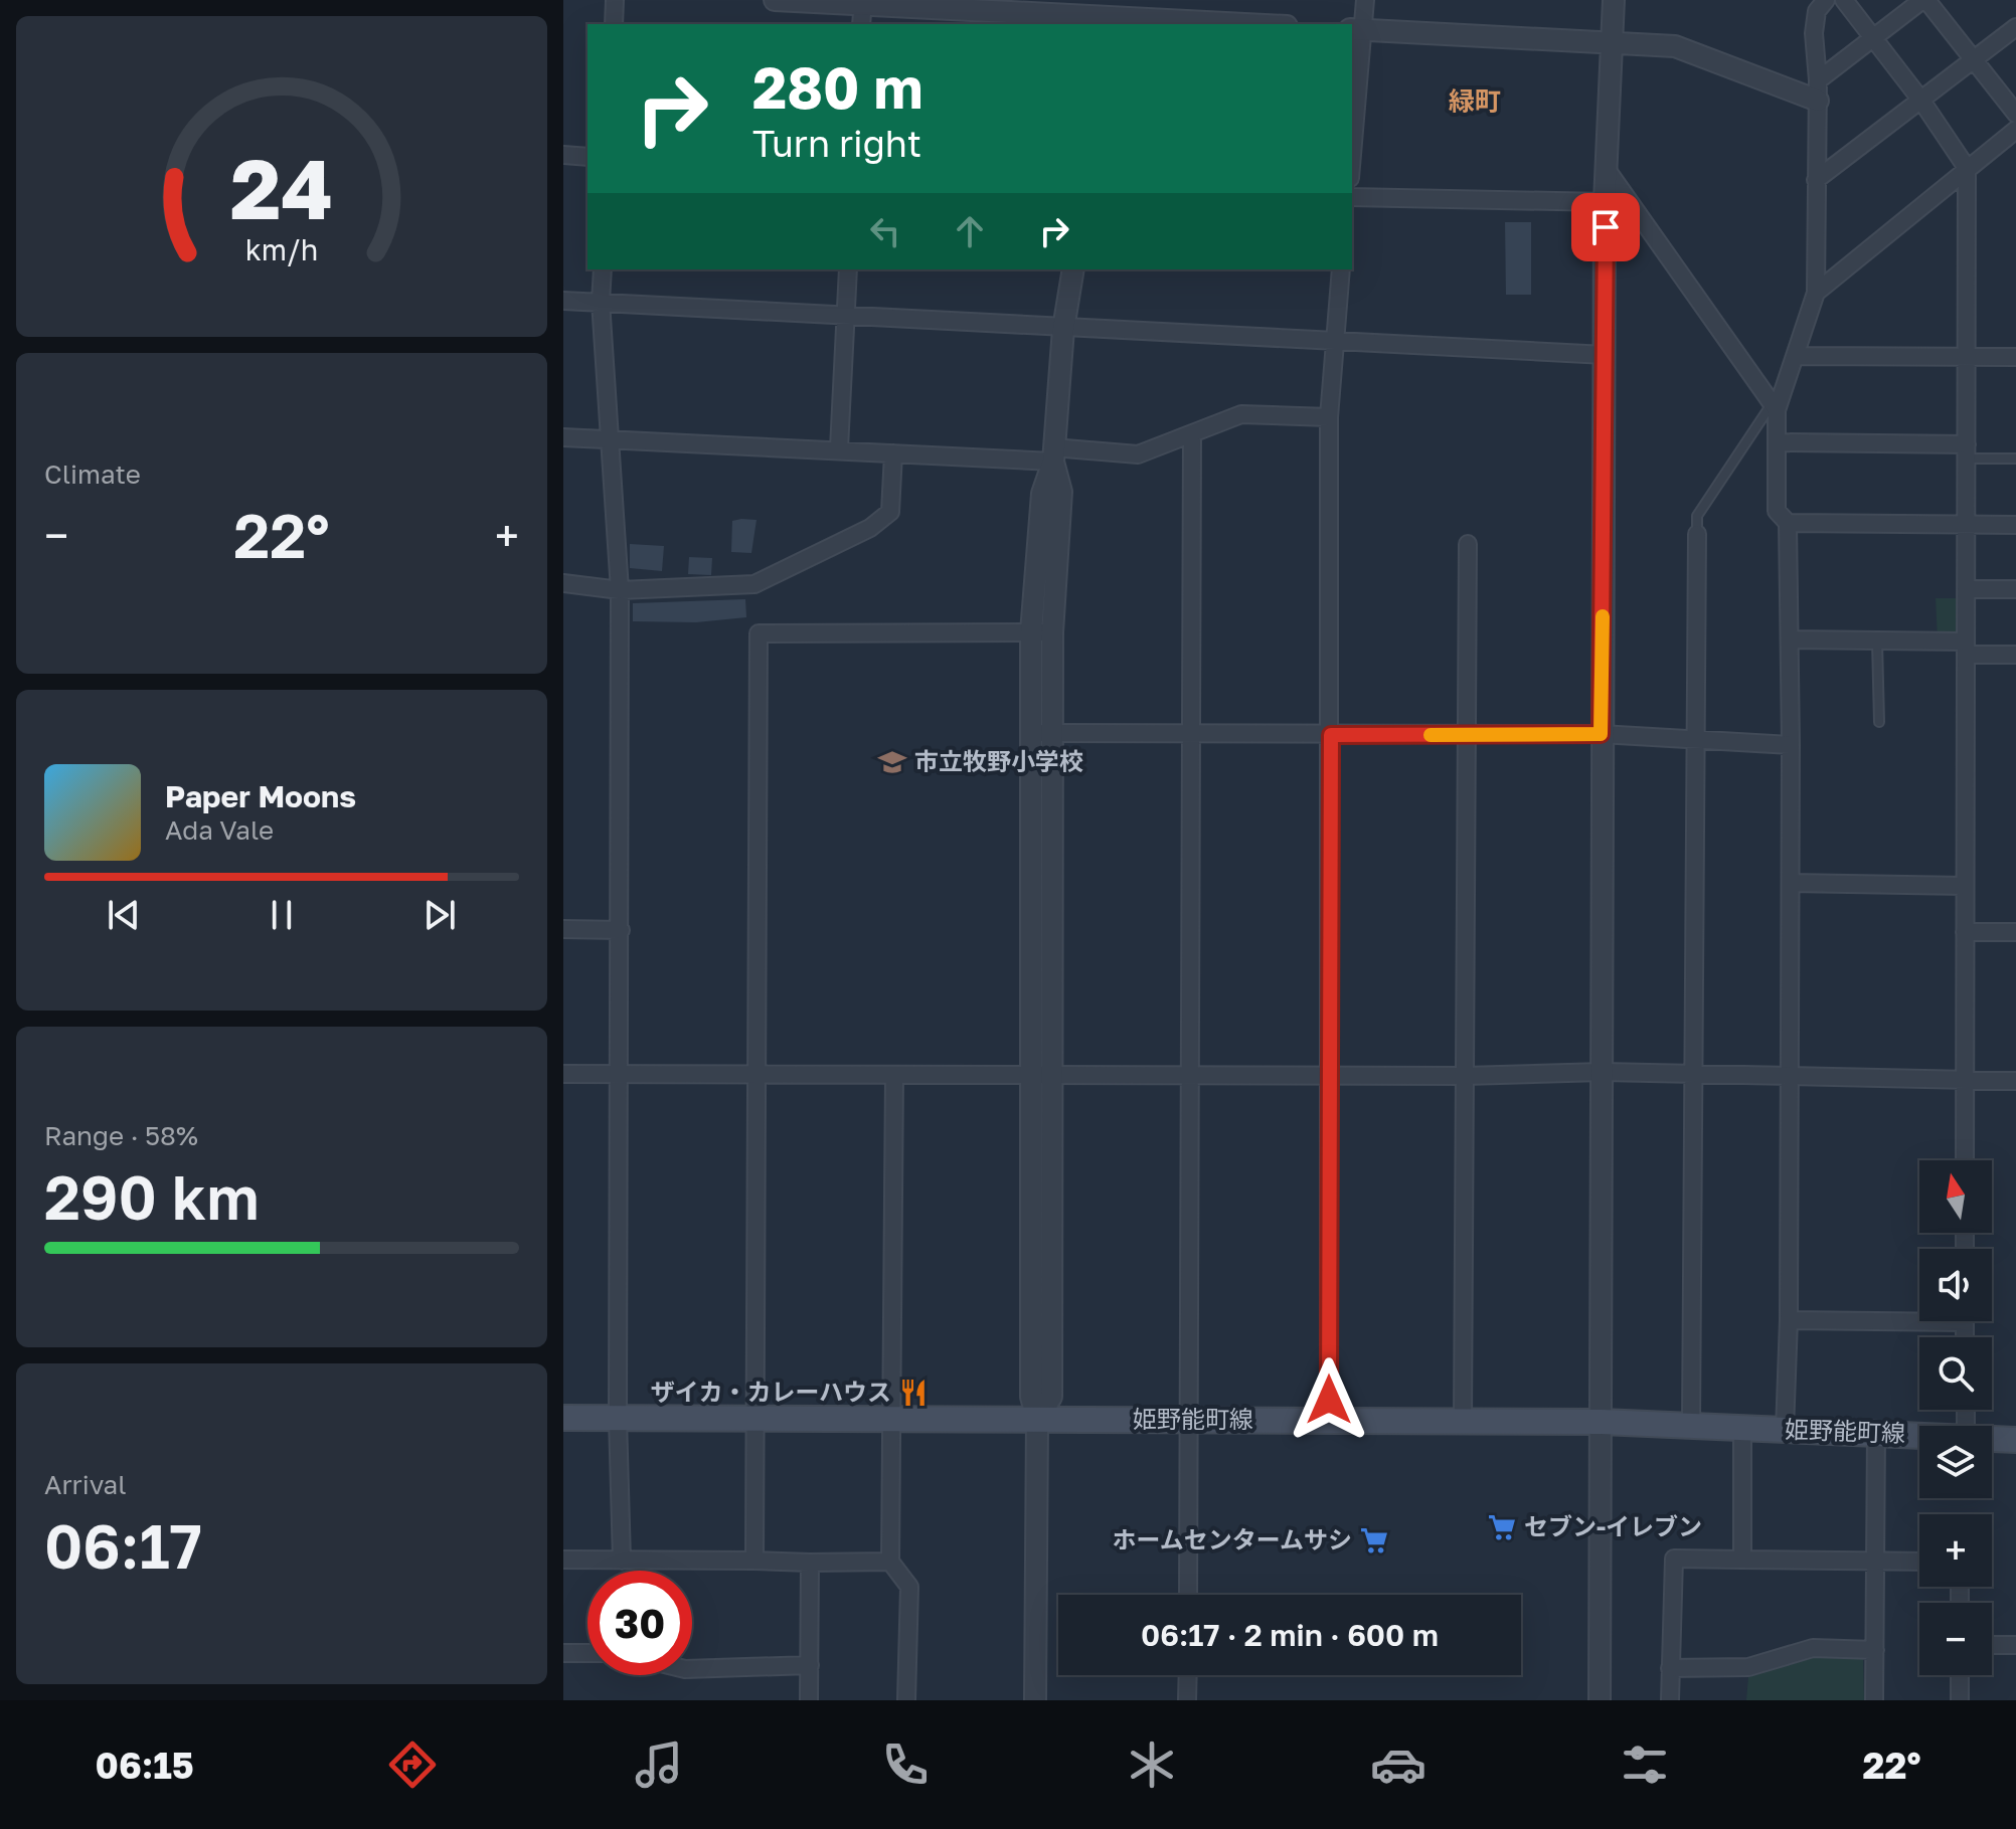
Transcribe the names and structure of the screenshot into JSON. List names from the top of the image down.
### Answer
{
  "streets": {
    "main road": ["姫野能町線"]
  },
  "districts": ["緑町"],
  "places": {
    "school or university": ["市立牧野小学校"],
    "restaurant": ["ザイカ・カレーハウス"],
    "supermarket": ["セブン-イレブン", "ホームセンタームサシ"]
  },
  "north": "top",
  "page": {
    "turn": ["280 m", "Turn right"],
    "tile": [
      "Climate",
      ["Range · 58%", "290 km"],
      ["Arrival", "06:17"]
    ],
    "heat": ["−", "22°", "+"],
    "song": ["Paper Moons", "Ada Vale"],
    "map_buttons": ["+", "−"],
    "limit": "30",
    "trip": "06:17 · 2 min · 600 m",
    "tabs": ["06:15", "22°"],
    "gauge": ["24", "km/h"]
  }
}
